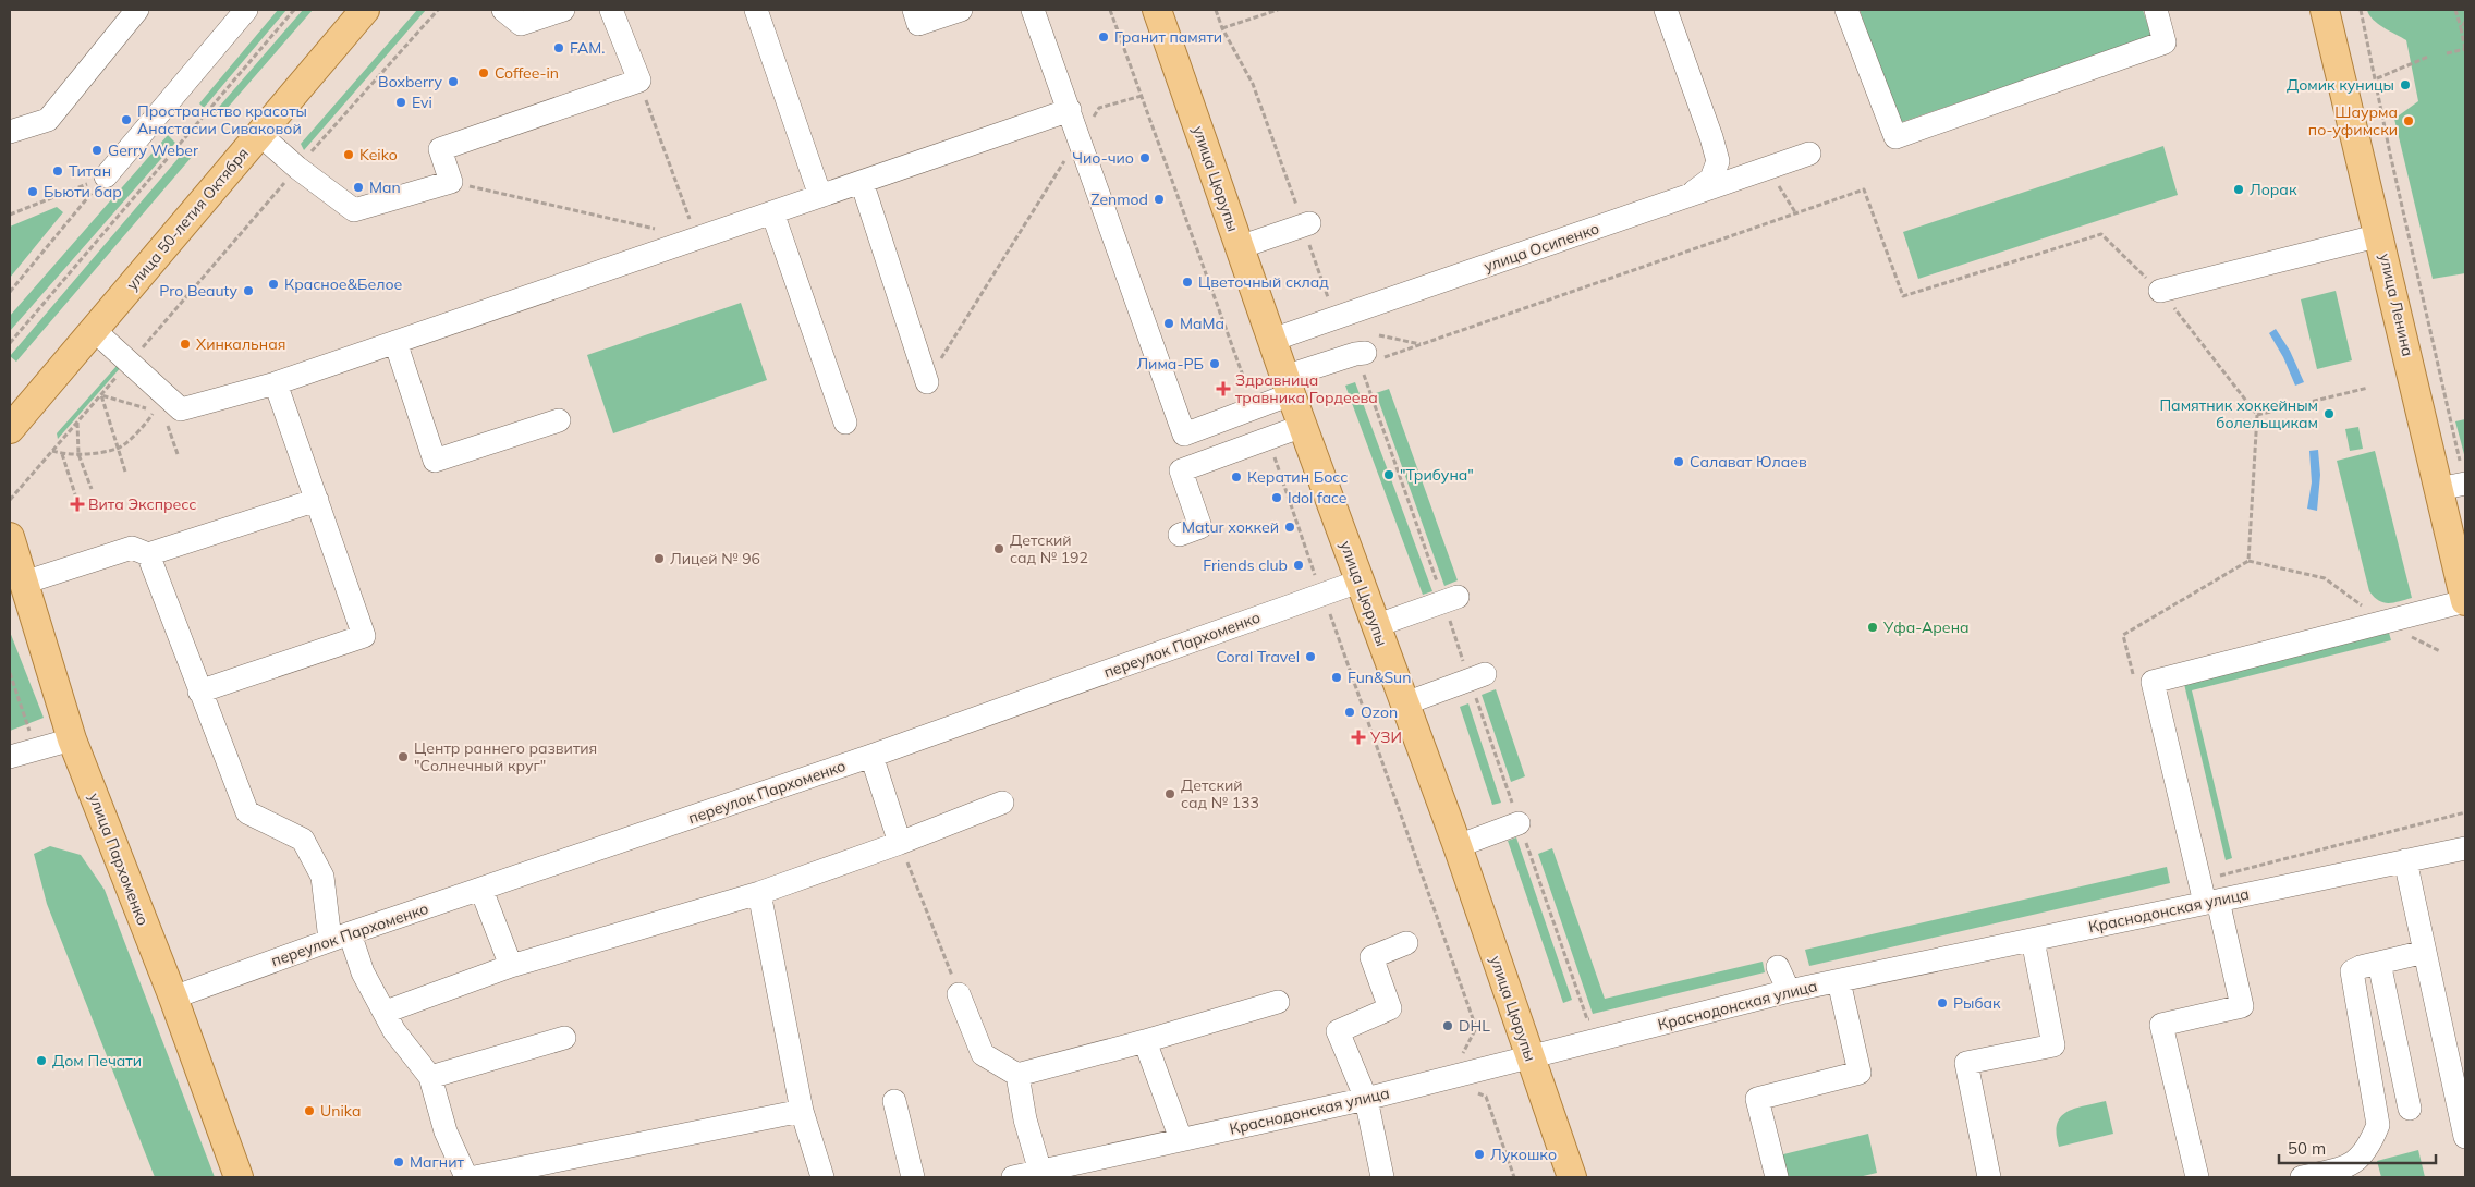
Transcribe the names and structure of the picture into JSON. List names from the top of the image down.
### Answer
{
  "streets": {
    "main road": [
      "улица Цюрупы",
      "улица 50-летия Октября",
      "улица Ленина",
      "улица Пархоменко"
    ],
    "street": ["улица Осипенко", "переулок Пархоменко", "Краснодонская улица"]
  },
  "crossings": [
    ["улица Цюрупы", "улица Осипенко"],
    ["улица Цюрупы", "переулок Пархоменко"],
    ["улица Цюрупы", "Краснодонская улица"],
    ["переулок Пархоменко", "улица Пархоменко"]
  ],
  "places": {
    "other": [
      "Гранит памяти",
      "FAM.",
      "Coffee-in",
      "Boxberry",
      "Домик куницы",
      "Evi",
      "Пространство красоты Анастасии Сиваковой",
      "Шаурма по-уфимски",
      "Gerry Weber",
      "Keiko",
      "Чио-чио",
      "Титан",
      "Man",
      "Лорак",
      "Бьюти бар",
      "Zenmod",
      "Цветочный склад",
      "Красное&Белое",
      "Pro Beauty",
      "МаМа",
      "Хинкальная",
      "Лима-РБ",
      "Памятник хоккейным болельщикам",
      "Салават Юлаев",
      "\"Трибуна\"",
      "Кератин Босс",
      "Idol face",
      "Matur хоккей",
      "Детский сад № 192",
      "Лицей № 96",
      "Friends club",
      "Уфа-Арена",
      "Coral Travel",
      "Fun&Sun",
      "Ozon",
      "Центр раннего развития \"Солнечный круг\"",
      "Детский сад № 133",
      "Рыбак",
      "DHL",
      "Дом Печати",
      "Unika",
      "Лукошко",
      "Магнит"
    ],
    "health": ["Здравница травника Гордеева", "Вита Экспресс", "УЗИ"]
  },
  "scale_bar": "50 m"
}
